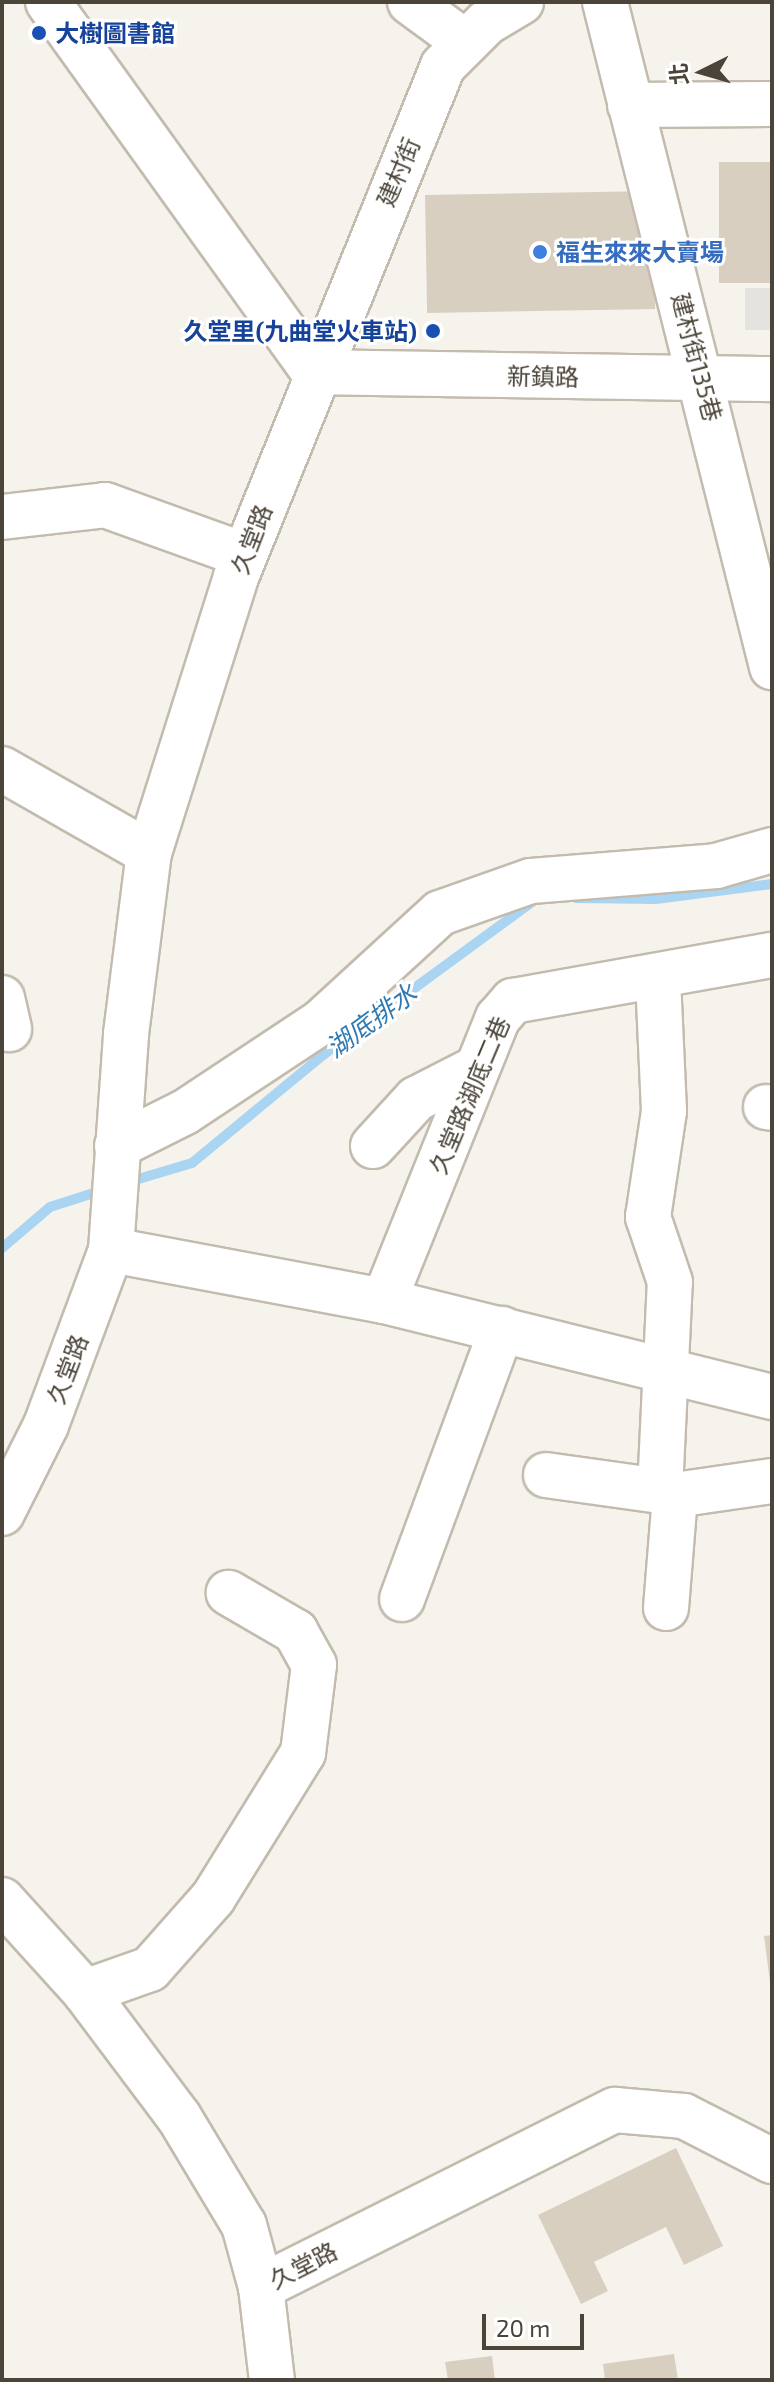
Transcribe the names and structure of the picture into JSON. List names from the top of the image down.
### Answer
{
  "streets": {
    "street": [
      "建村街",
      "建村街135巷",
      "新鎮路",
      "久堂路",
      "久堂路湖底二巷"
    ]
  },
  "crossings": [
    ["建村街", "新鎮路"],
    ["建村街", "久堂路"],
    ["建村街135巷", "新鎮路"],
    ["新鎮路", "久堂路"]
  ],
  "water": ["湖底排水"],
  "places": ["大樹圖書館", "福生來來大賣場", "久堂里(九曲堂火車站)"],
  "scale_bar": "20 m",
  "north": "left"
}
